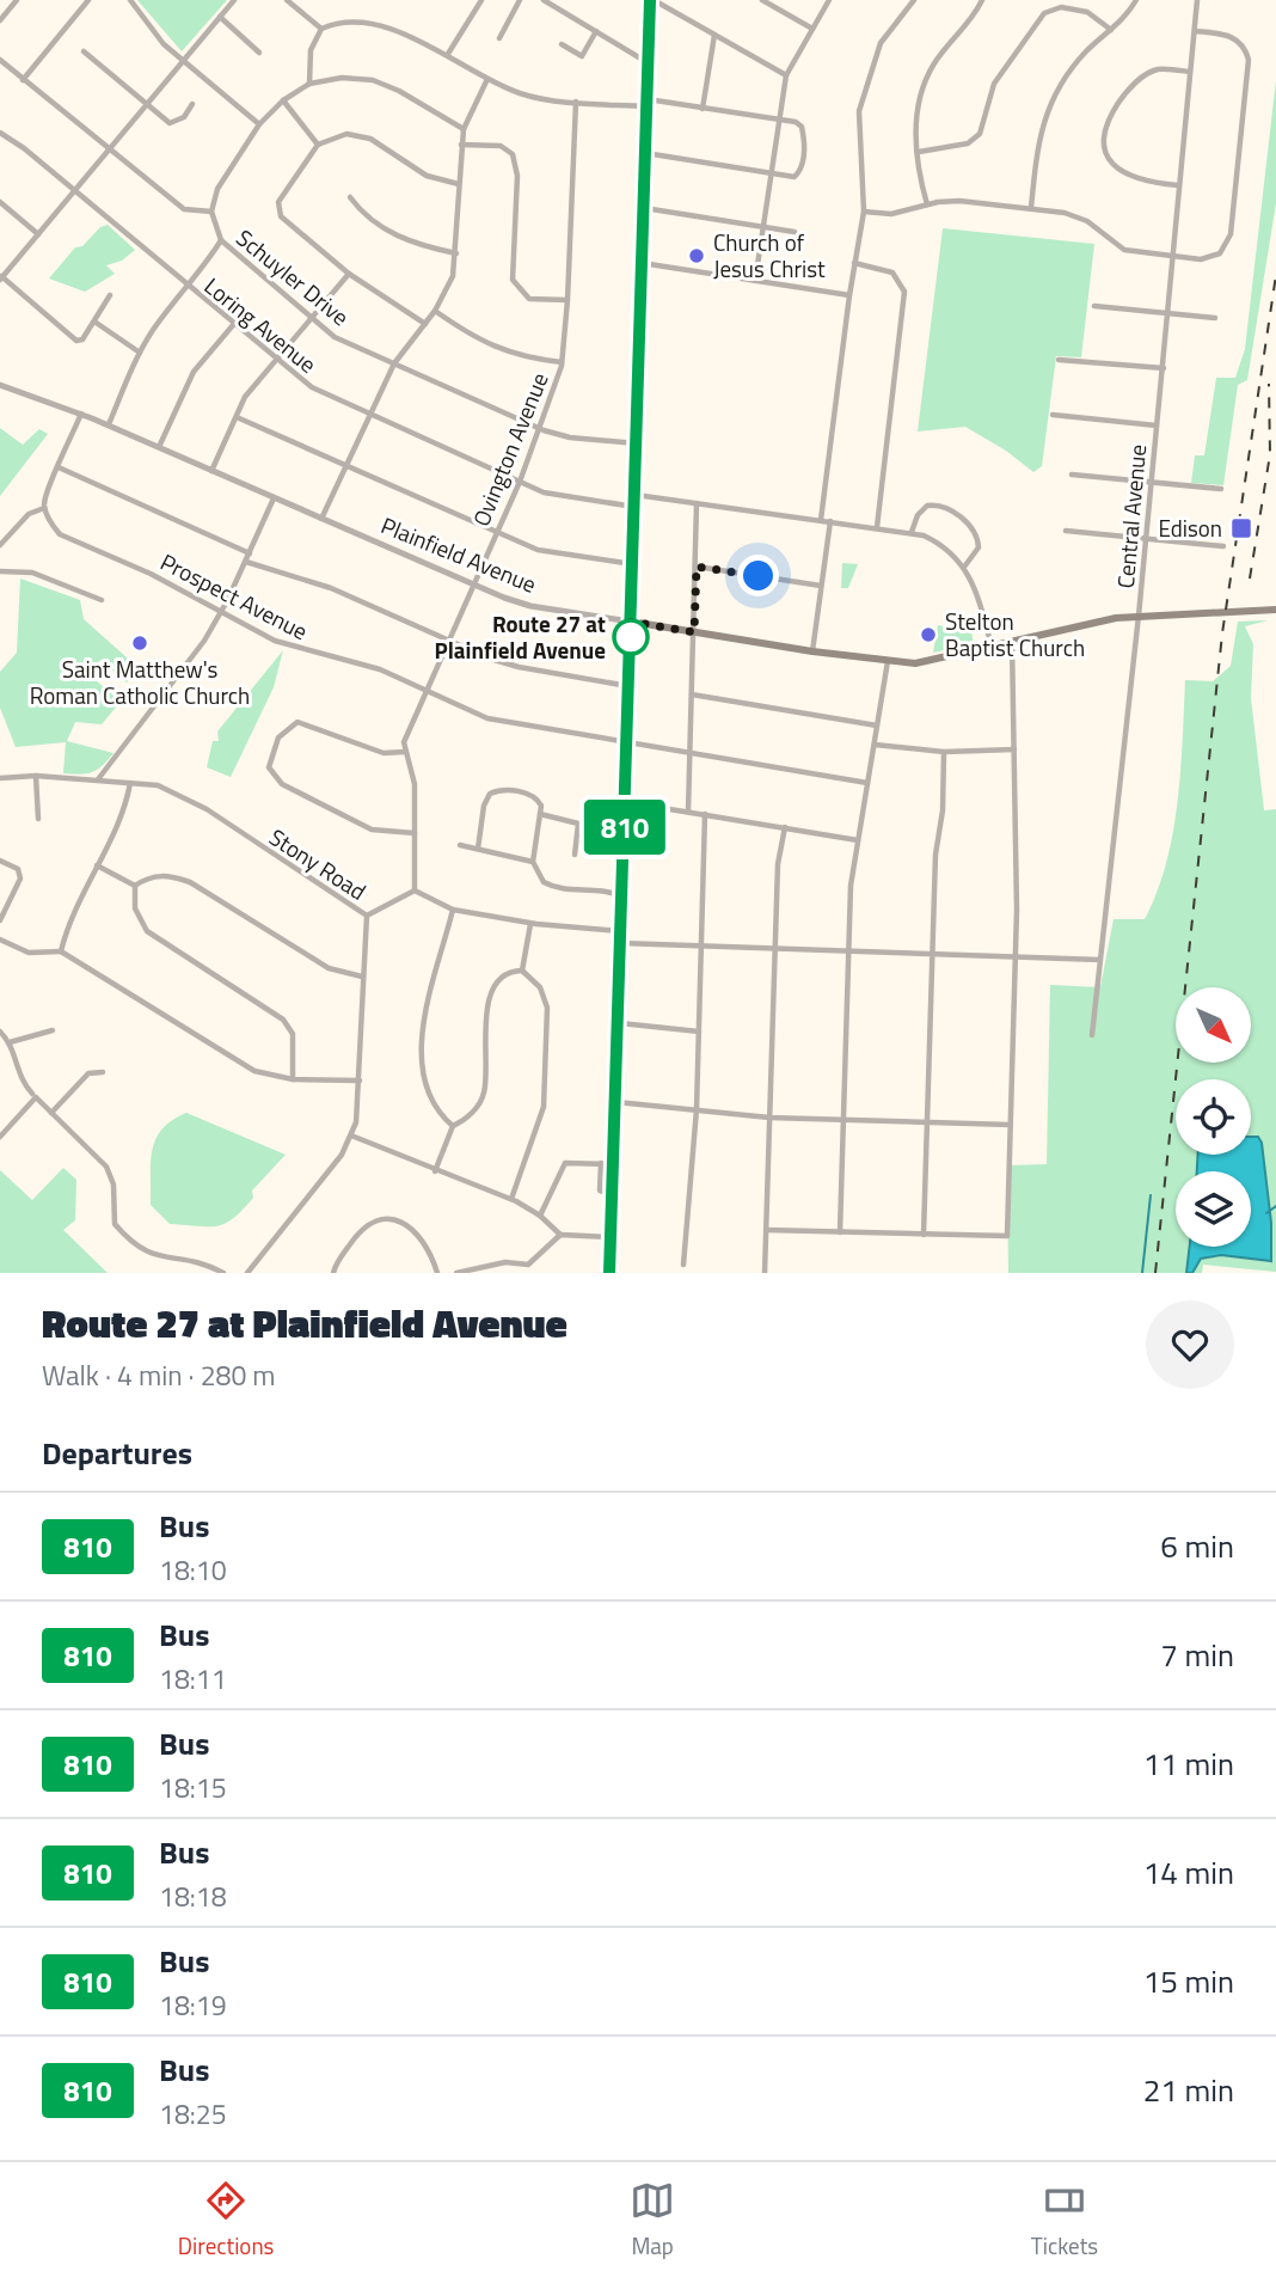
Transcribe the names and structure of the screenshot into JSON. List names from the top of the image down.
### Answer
{
  "streets": {
    "main road": ["Plainfield Avenue"],
    "street": [
      "Schuyler Drive",
      "Loring Avenue",
      "Ovington Avenue",
      "Central Avenue",
      "Prospect Avenue",
      "Stony Road"
    ]
  },
  "crossings": [
    ["Schuyler Drive", "Ovington Avenue"],
    ["Loring Avenue", "Ovington Avenue"],
    ["Ovington Avenue", "Plainfield Avenue"],
    ["Ovington Avenue", "Prospect Avenue"],
    ["Central Avenue", "Plainfield Avenue"]
  ],
  "places": {
    "other": [
      "Church of Jesus Christ",
      "Stelton Baptist Church",
      "Route 27 at Plainfield Avenue",
      "Saint Matthew's Roman Catholic Church"
    ],
    "transit": ["Edison"]
  },
  "lines": ["bus line 810"],
  "north": "bottom right",
  "page": {
    "on_map": "810",
    "heading": [
      ["Route 27 at Plainfield Avenue", "Walk · 4 min · 280 m"],
      "Departures"
    ],
    "list": [
      {
        "mark": "810",
        "name": "Bus",
        "note": "18:10",
        "value": "6 min"
      },
      {
        "mark": "810",
        "name": "Bus",
        "note": "18:11",
        "value": "7 min"
      },
      {
        "mark": "810",
        "name": "Bus",
        "note": "18:15",
        "value": "11 min"
      },
      {
        "mark": "810",
        "name": "Bus",
        "note": "18:18",
        "value": "14 min"
      },
      {
        "mark": "810",
        "name": "Bus",
        "note": "18:19",
        "value": "15 min"
      },
      {
        "mark": "810",
        "name": "Bus",
        "note": "18:25",
        "value": "21 min"
      }
    ],
    "tabs": ["Directions", "Map", "Tickets"]
  }
}
